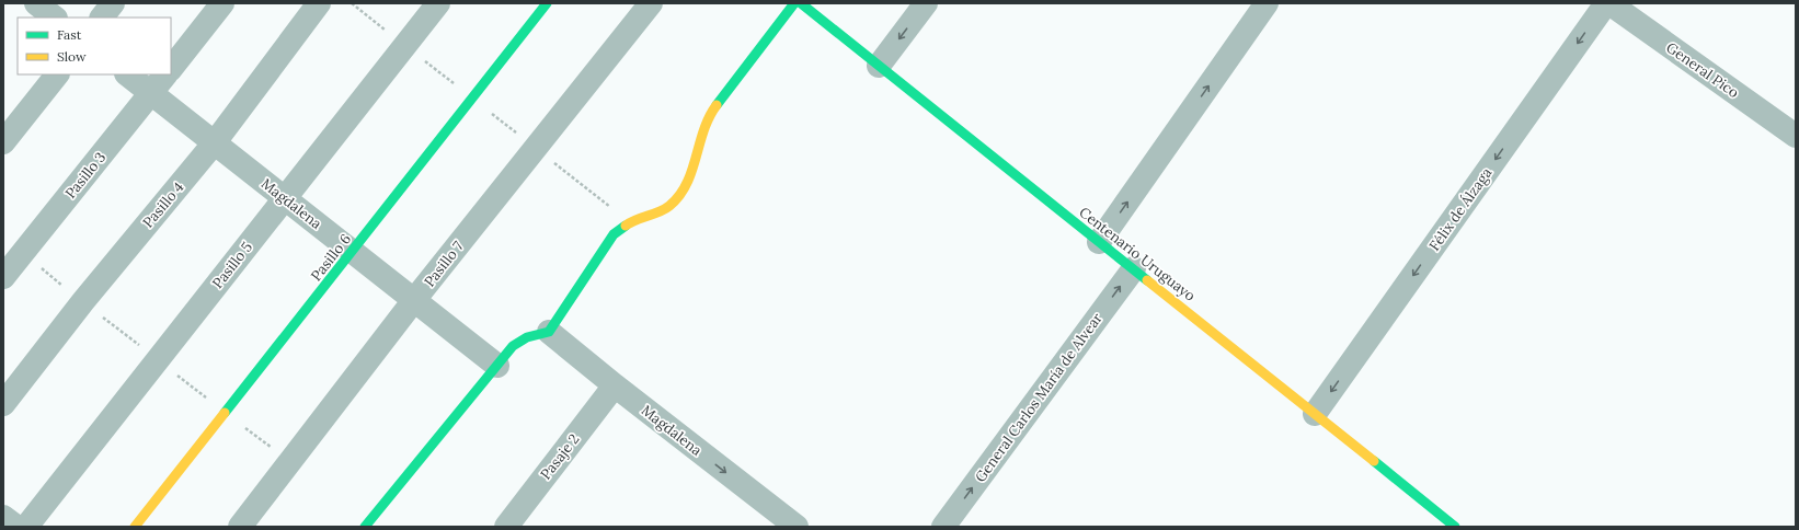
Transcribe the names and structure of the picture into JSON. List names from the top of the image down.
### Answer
{
  "streets": {
    "street": [
      "General Pico",
      "Pasillo 3",
      "Magdalena",
      "Pasillo 4",
      "Félix de Álzaga",
      "Centenario Uruguayo",
      "Pasillo 6",
      "Pasillo 7",
      "Pasillo 5",
      "General Carlos María de Alvear",
      "Pasaje 2"
    ]
  },
  "crossings": [
    ["Pasillo 3", "Magdalena"],
    ["Magdalena", "Pasillo 4"],
    ["Magdalena", "Pasillo 6"],
    ["Magdalena", "Pasillo 7"],
    ["Magdalena", "Pasillo 5"],
    ["Magdalena", "Pasaje 2"],
    ["Félix de Álzaga", "Centenario Uruguayo"],
    ["Centenario Uruguayo", "General Carlos María de Alvear"]
  ],
  "one_way": ["Félix de Álzaga", "General Carlos María de Alvear"],
  "legend": ["Fast", "Slow"]
}
